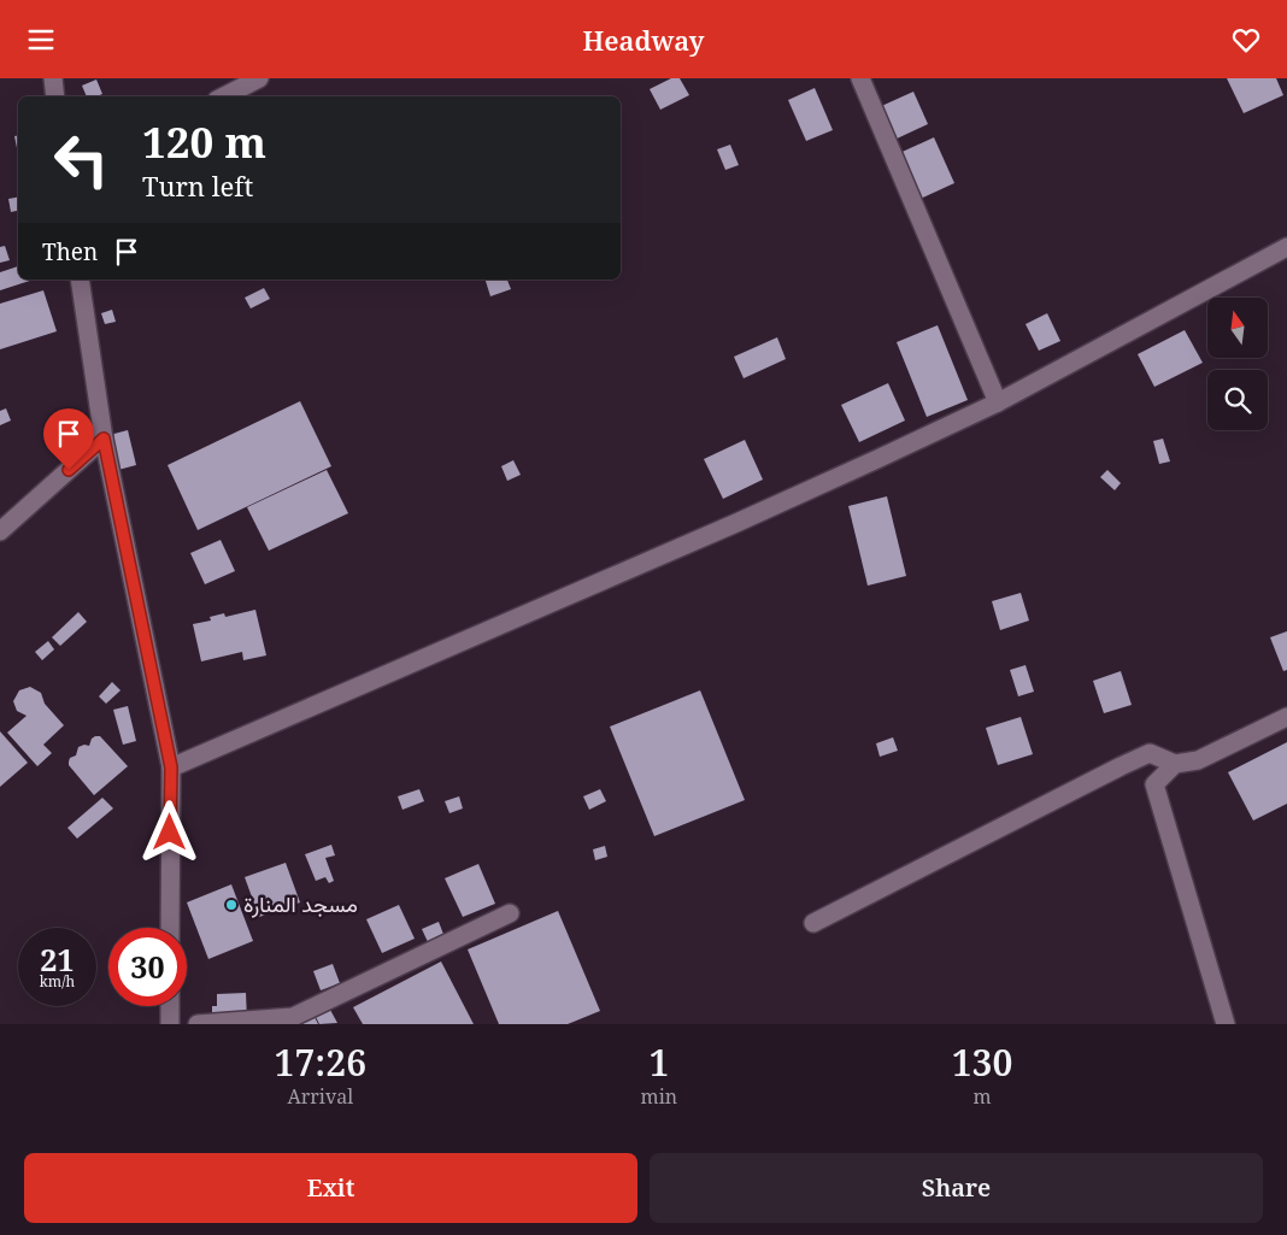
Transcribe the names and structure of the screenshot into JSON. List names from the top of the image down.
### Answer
{
  "places": ["مسجد المنارة"],
  "north": "top",
  "page": {
    "header": "Headway",
    "turn": ["120 m", "Turn left"],
    "then": "Then",
    "speed": "21 km/h",
    "limit": "30",
    "eta": [
      "17:26",
      "Arrival",
      "1",
      "min",
      "130",
      "m"
    ],
    "buttons": ["Exit", "Share"]
  }
}
